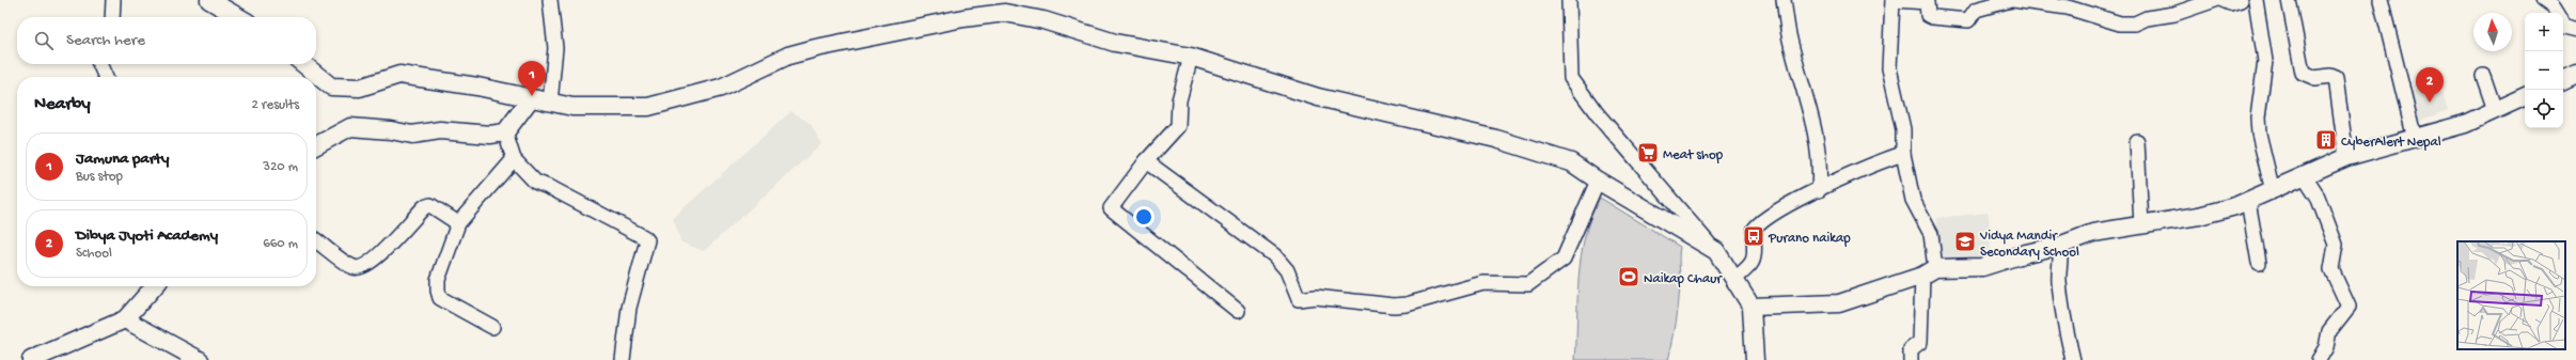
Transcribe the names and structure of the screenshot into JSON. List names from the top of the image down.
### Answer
{
  "places": {
    "building": ["CyberAlert Nepal"],
    "supermarket": ["Meat shop"],
    "bus stop": ["Purano naikap"],
    "school or university": ["Vidya Mandir Secondary School"],
    "sports": ["Naikap Chaur"]
  },
  "north": "top",
  "page": {
    "map_buttons": ["+", "−"],
    "search": "Search here",
    "pins": ["1", "2"],
    "heading": ["Nearby", "2 results"],
    "list": [
      {
        "mark": "1",
        "name": "Jamuna party",
        "note": "Bus stop",
        "value": "320 m"
      },
      {
        "mark": "2",
        "name": "Dibya Jyoti Academy",
        "note": "School",
        "value": "660 m"
      }
    ]
  }
}
